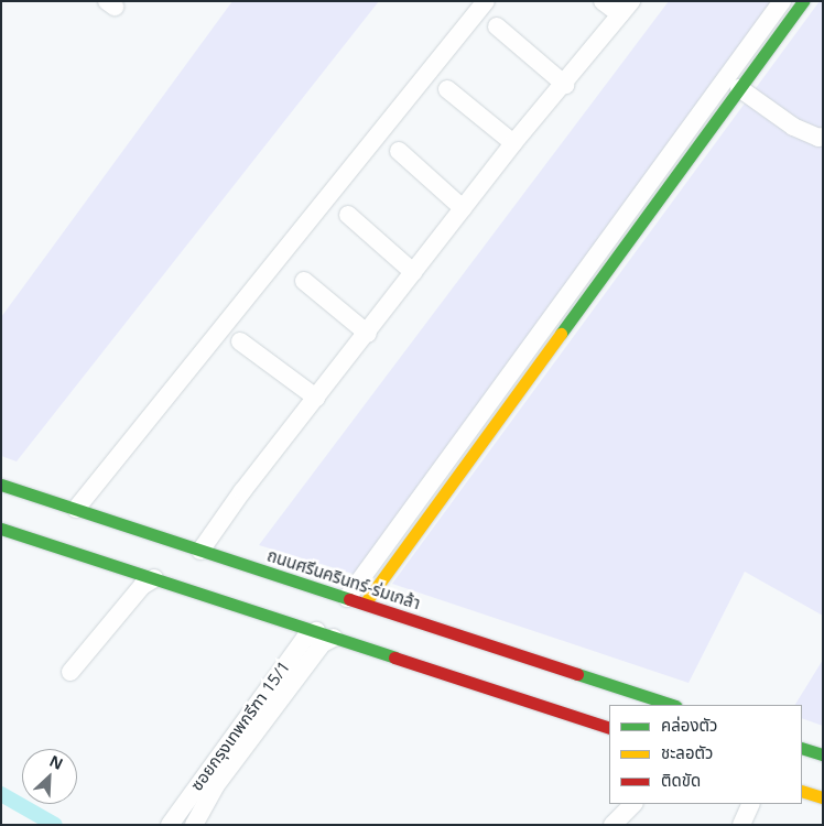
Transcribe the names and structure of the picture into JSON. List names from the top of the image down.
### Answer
{
  "streets": {
    "main road": ["ถนนศรีนครินทร์-ร่มเกล้า"],
    "street": ["ซอยกรุงเทพกรีฑา 15/1"]
  },
  "legend": ["คล่องตัว", "ชะลอตัว", "ติดขัด"],
  "north": "top right"
}
